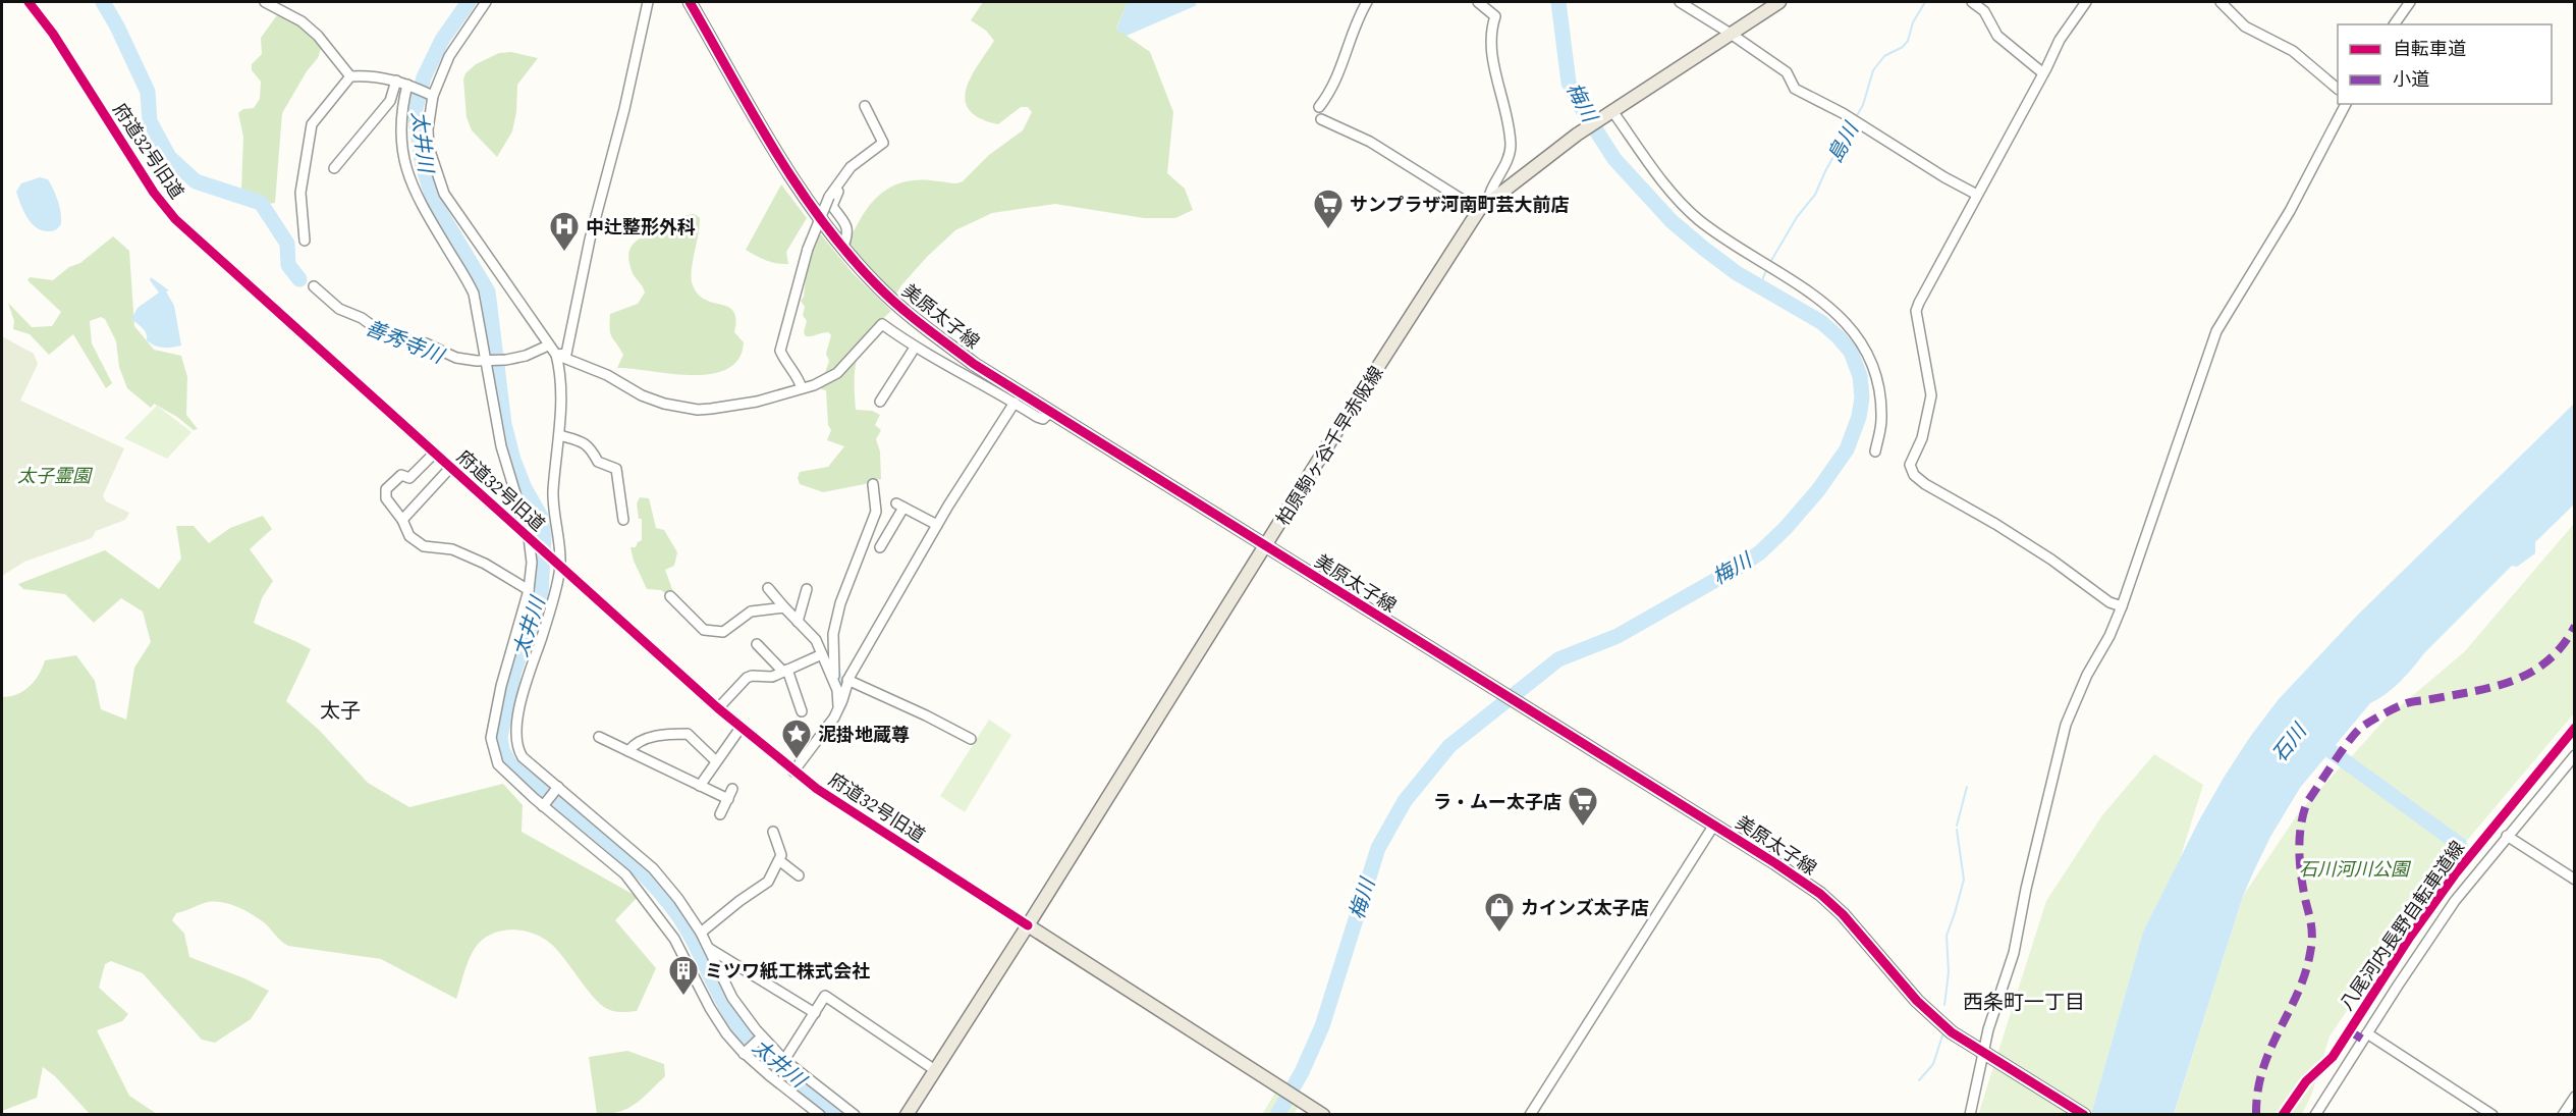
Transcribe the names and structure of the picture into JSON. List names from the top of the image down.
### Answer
{
  "streets": {
    "main road": ["美原太子線", "柏原駒ヶ谷千早赤阪線"],
    "street": ["府道32号旧道"],
    "cycle path": ["八尾河内長野自転車道線"]
  },
  "crossings": [
    ["府道32号旧道", "柏原駒ヶ谷千早赤阪線"],
    ["美原太子線", "柏原駒ヶ谷千早赤阪線"]
  ],
  "districts": ["太子", "西条町一丁目"],
  "water": [
    "梅川",
    "太井川",
    "島川",
    "善秀寺川",
    "石川"
  ],
  "parks": ["太子霊園", "石川河川公園"],
  "places": {
    "supermarket": ["サンプラザ河南町芸大前店", "ラ・ムー太子店"],
    "hospital": ["中辻整形外科"],
    "place": ["泥掛地蔵尊"],
    "shop": ["カインズ太子店"],
    "building": ["ミツワ紙工株式会社"]
  },
  "legend": ["自転車道", "小道"]
}
